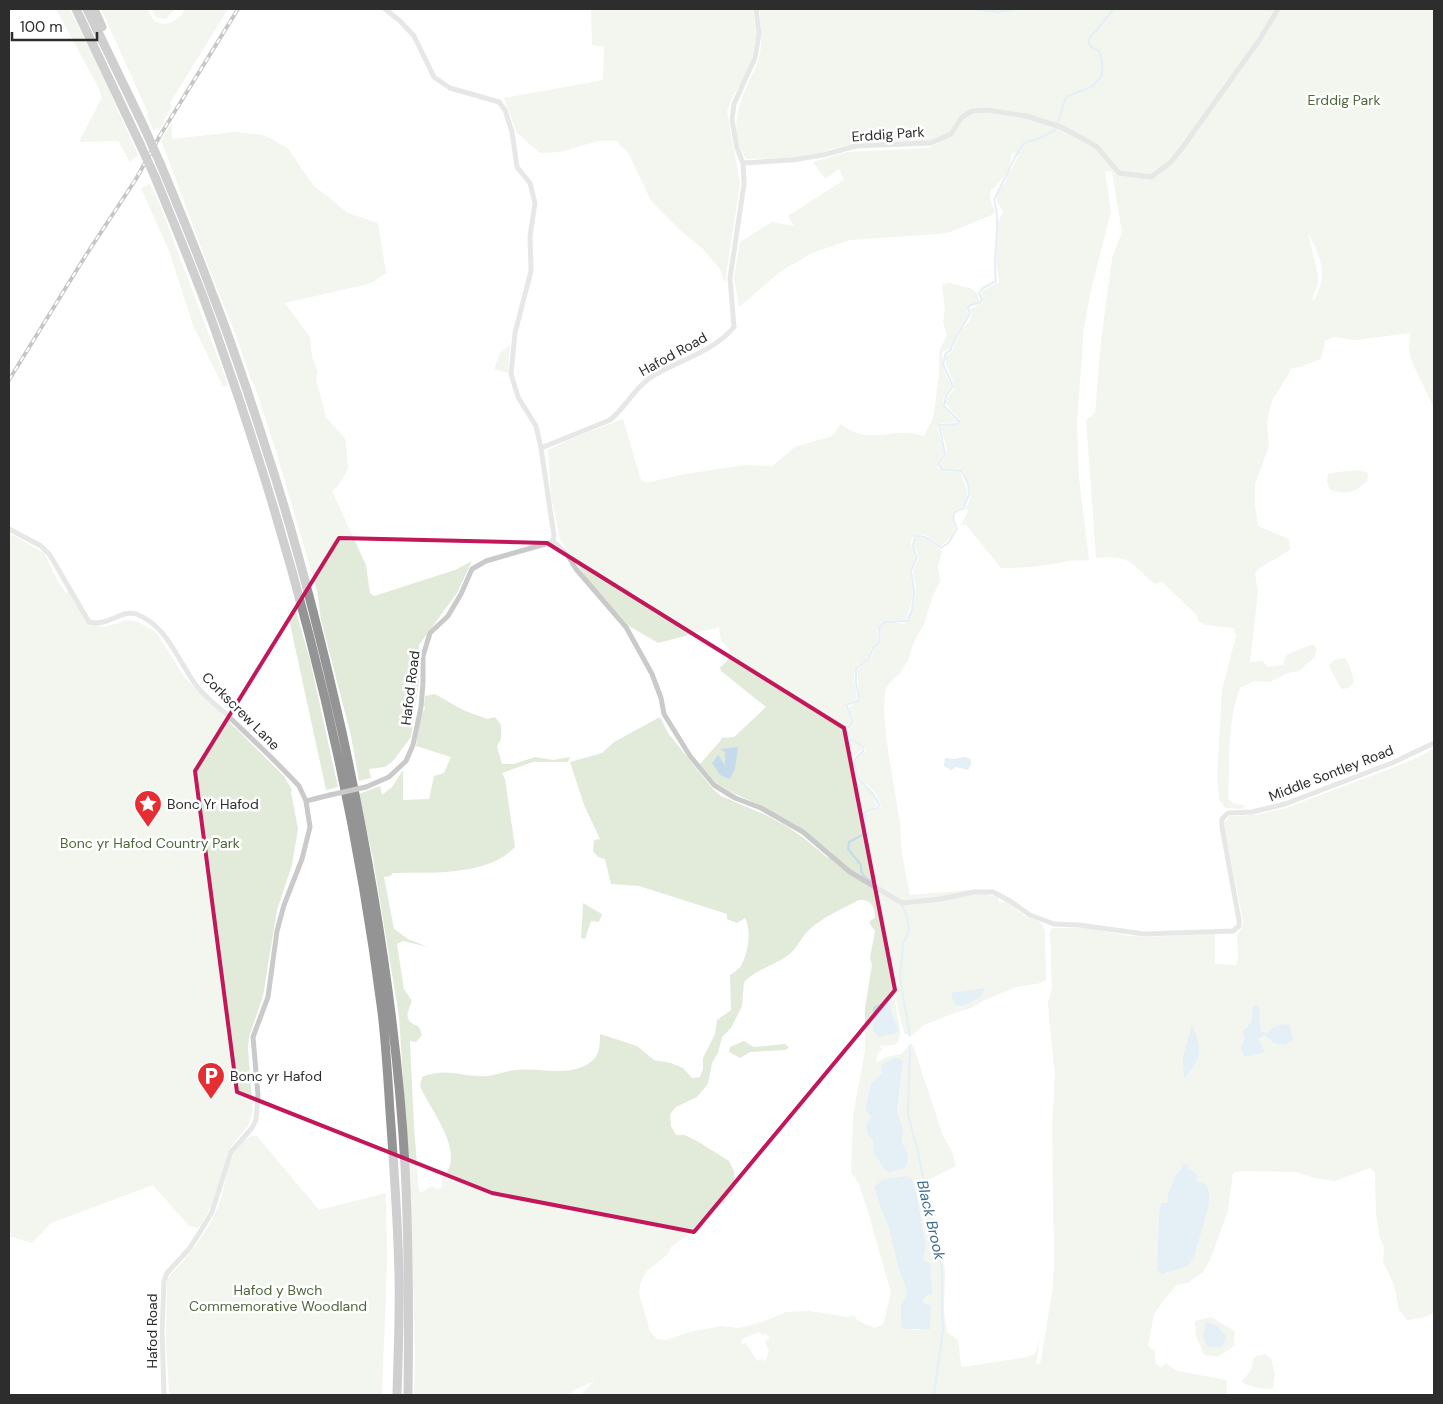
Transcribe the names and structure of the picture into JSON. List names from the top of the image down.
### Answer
{
  "streets": {
    "street": [
      "Erddig Park",
      "Hafod Road",
      "Corkscrew Lane",
      "Middle Sontley Road"
    ]
  },
  "crossings": [
    ["Erddig Park", "Hafod Road"],
    ["Hafod Road", "Corkscrew Lane"],
    ["Hafod Road", "Middle Sontley Road"]
  ],
  "water": ["Black Brook"],
  "parks": ["Erddig Park", "Bonc yr Hafod Country Park", "Hafod y Bwch Commemorative Woodland"],
  "places": {
    "place": ["Bonc Yr Hafod"],
    "parking": ["Bonc yr Hafod"]
  },
  "scale_bar": "100 m"
}
